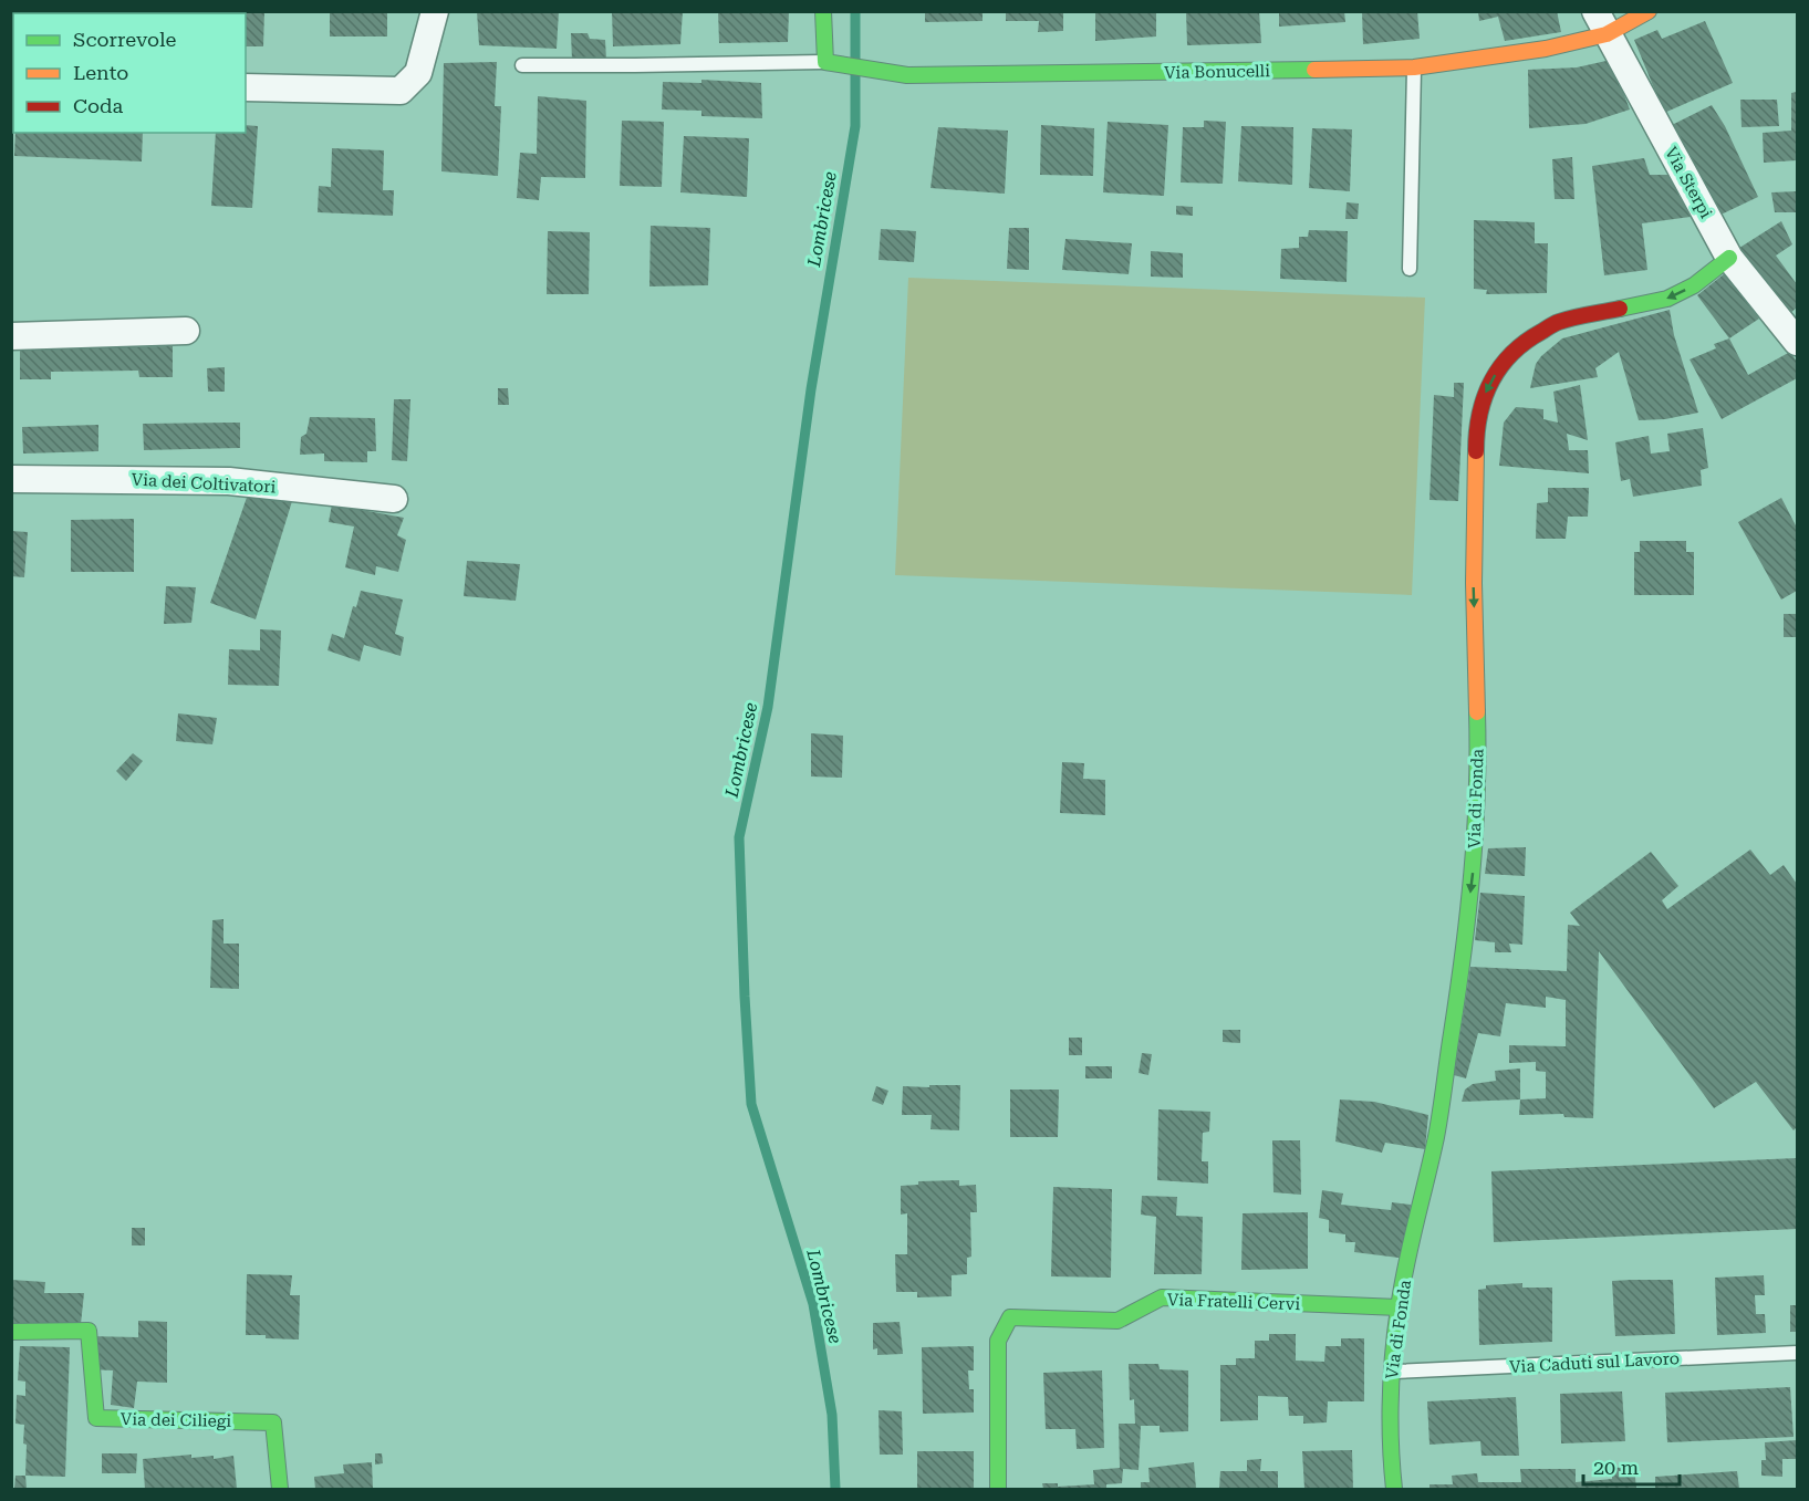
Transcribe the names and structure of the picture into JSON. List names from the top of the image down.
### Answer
{
  "streets": {
    "street": [
      "Via Bonucelli",
      "Via Sterpi",
      "Via dei Coltivatori",
      "Via di Fonda",
      "Via Fratelli Cervi",
      "Via dei Ciliegi"
    ],
    "lane": ["Via Caduti sul Lavoro"]
  },
  "crossings": [
    ["Via Bonucelli", "Via Sterpi"],
    ["Via Sterpi", "Via di Fonda"],
    ["Via di Fonda", "Via Fratelli Cervi"],
    ["Via di Fonda", "Via Caduti sul Lavoro"]
  ],
  "one_way": ["Via di Fonda"],
  "water": ["Lombricese"],
  "legend": ["Scorrevole", "Lento", "Coda"],
  "scale_bar": "20 m"
}
